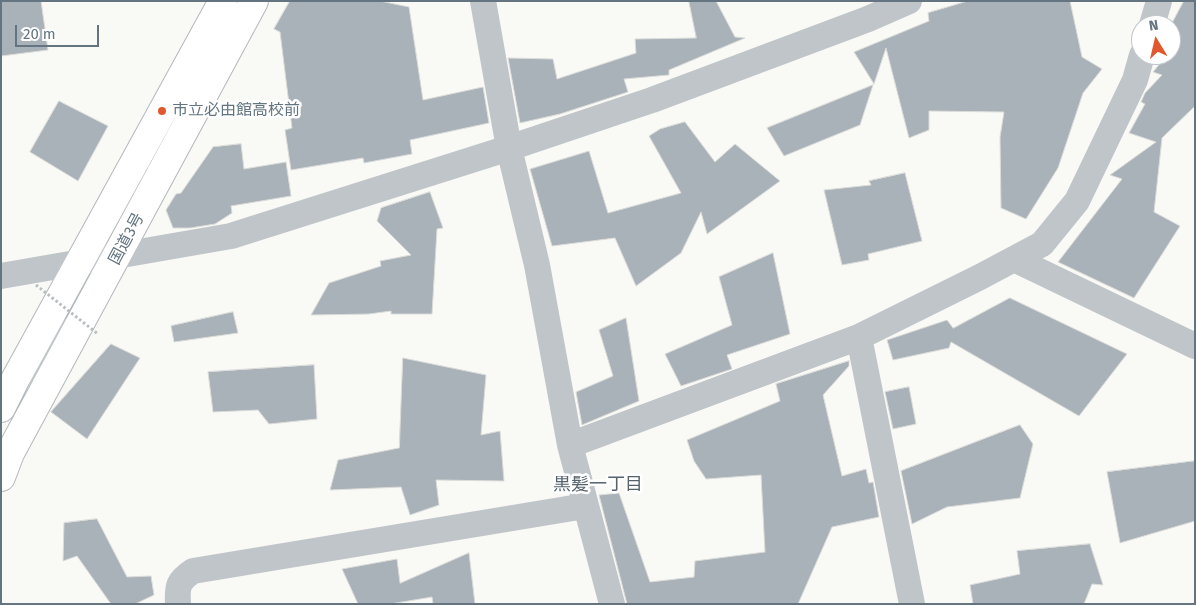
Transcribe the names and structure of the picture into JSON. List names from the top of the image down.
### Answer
{
  "streets": {
    "highway": ["国道3号"]
  },
  "districts": ["黒髪一丁目"],
  "places": ["市立必由館高校前"],
  "scale_bar": "20 m",
  "north": "top"
}
